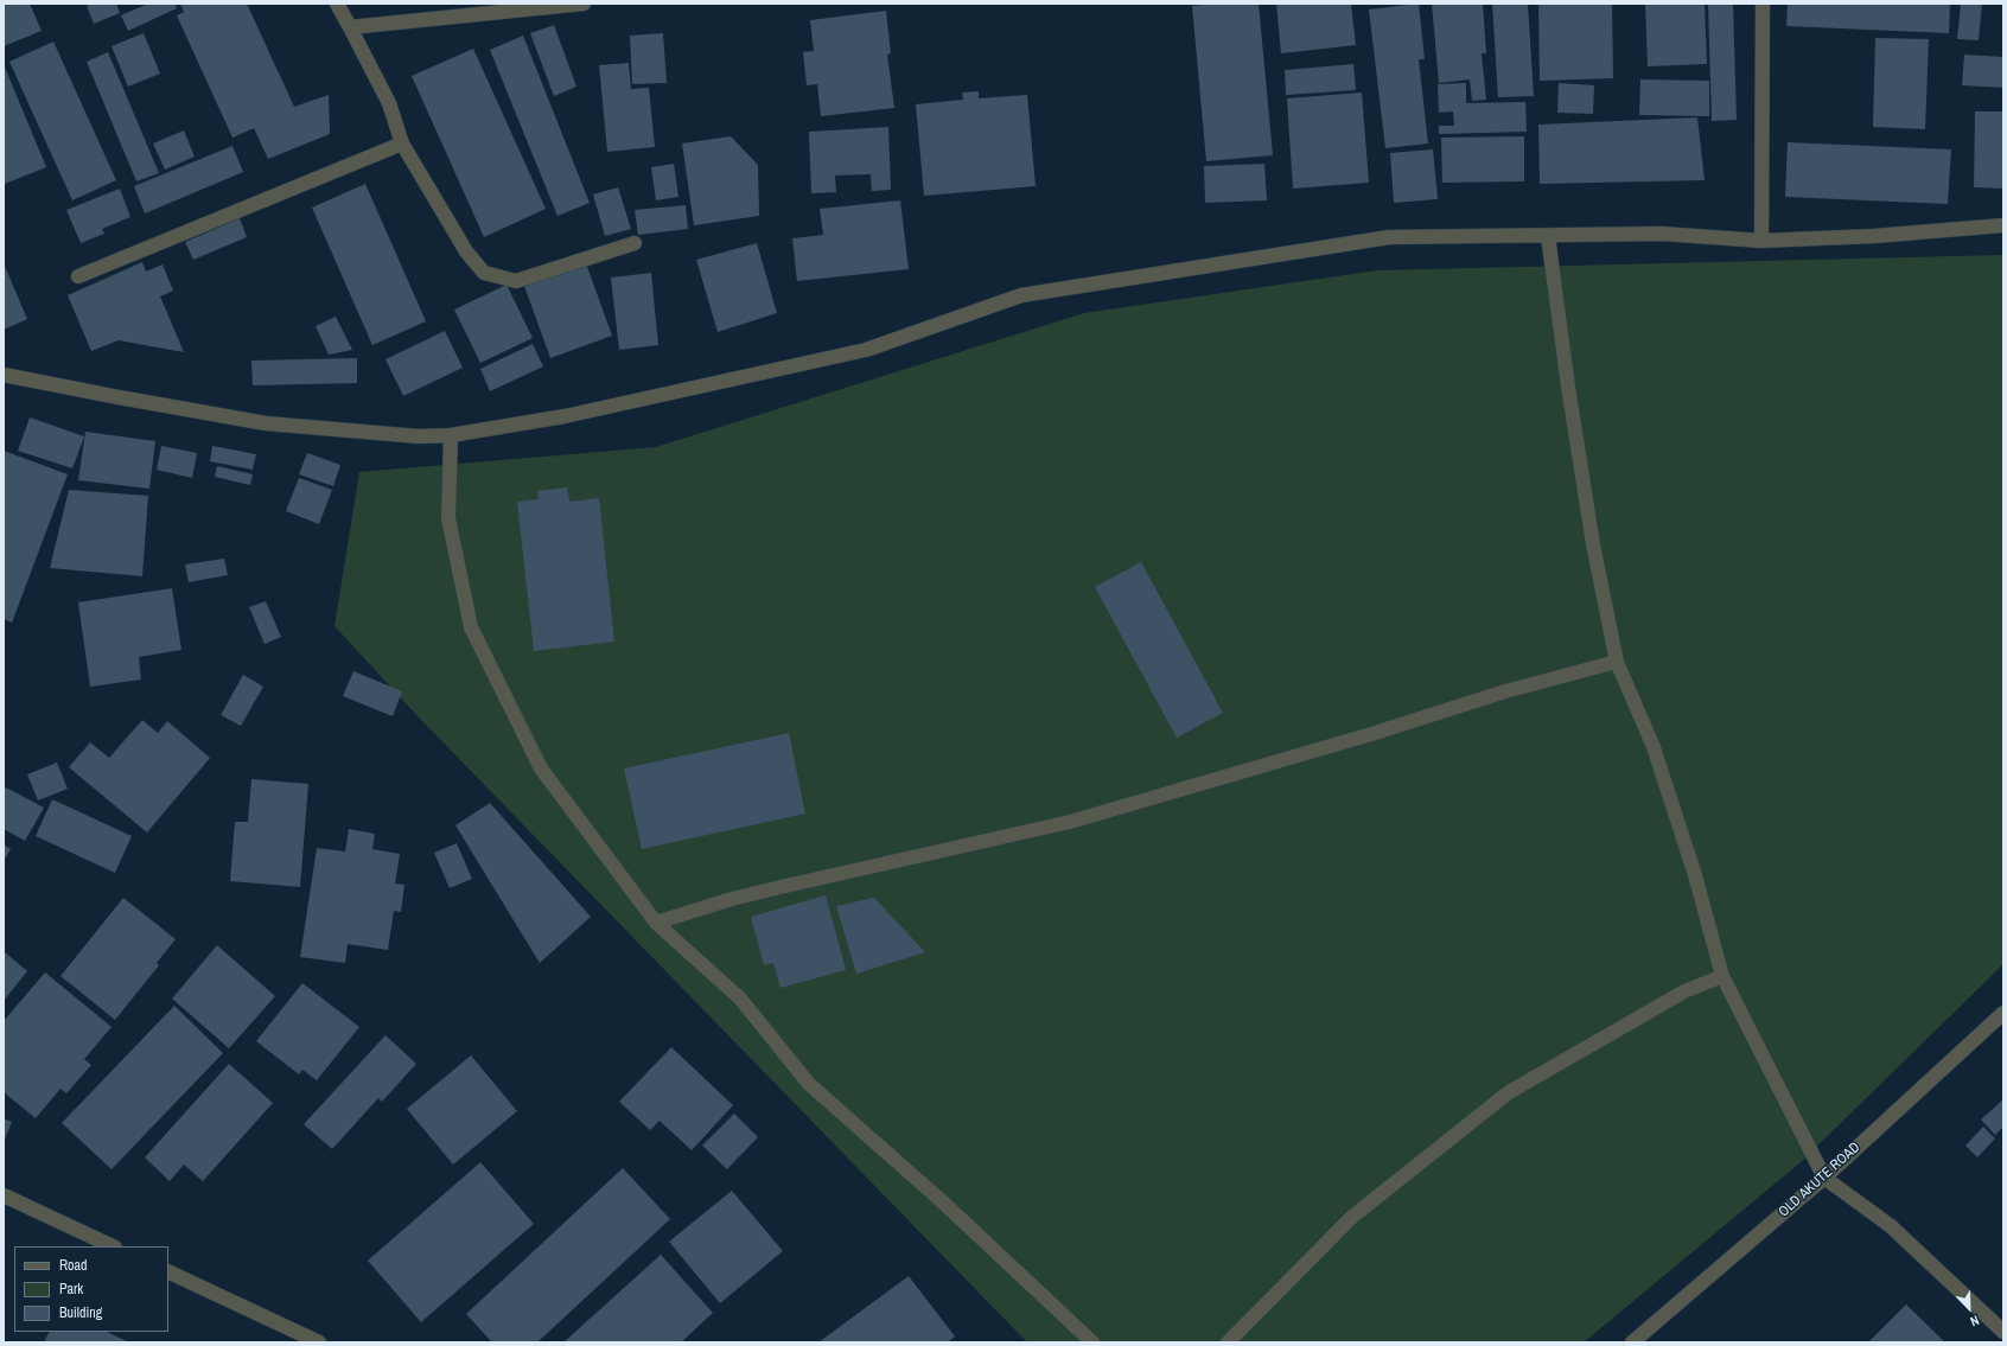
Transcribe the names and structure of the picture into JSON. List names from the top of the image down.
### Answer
{
  "streets": {
    "street": ["OLD AKUTE ROAD"]
  },
  "legend": ["Road", "Park", "Building"],
  "north": "bottom right"
}
